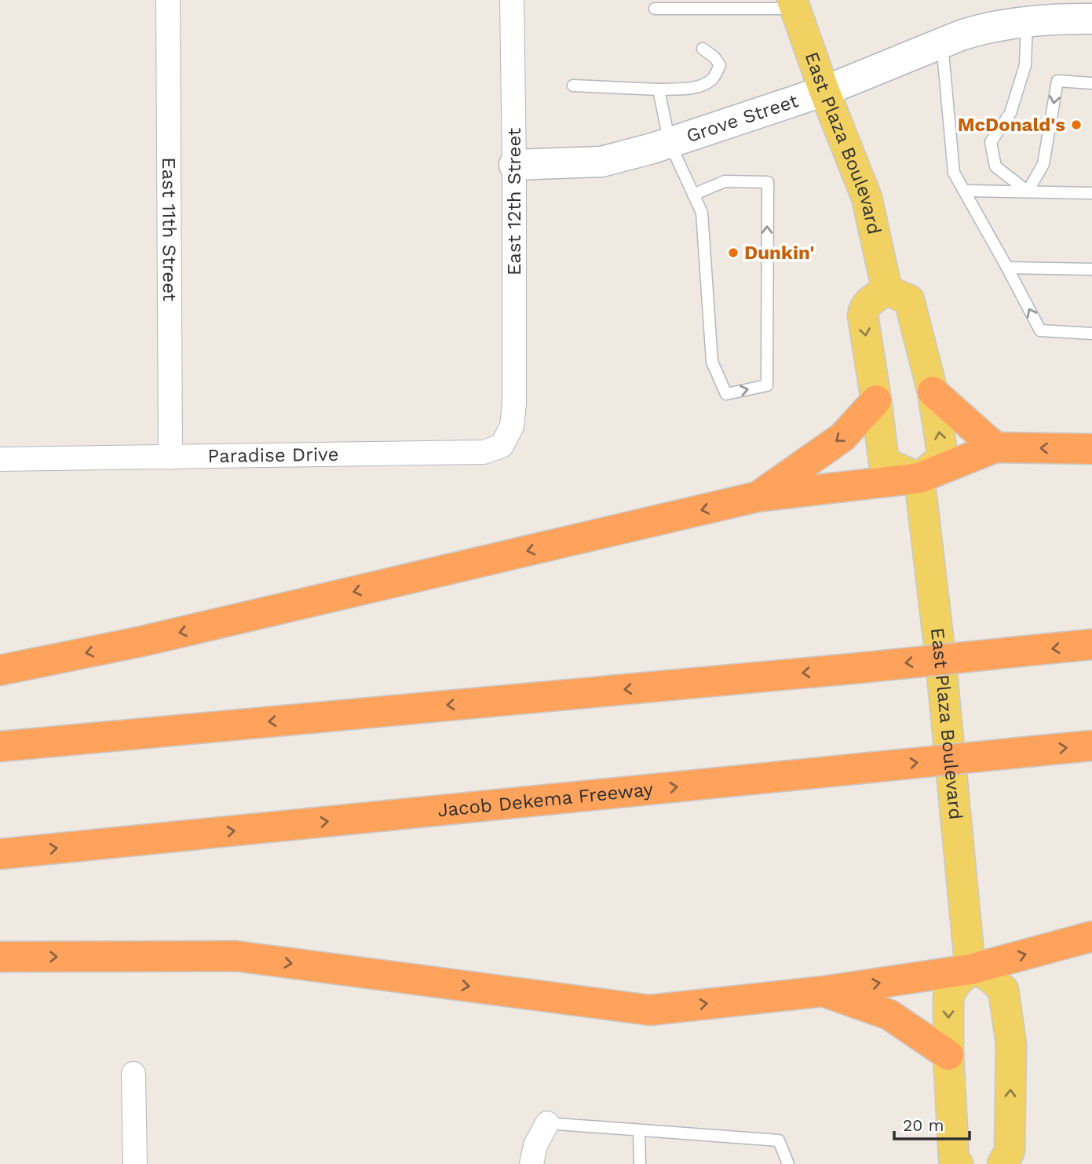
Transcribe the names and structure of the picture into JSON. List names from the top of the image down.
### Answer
{
  "streets": {
    "highway": ["Jacob Dekema Freeway"],
    "main road": ["East Plaza Boulevard"],
    "street": [
      "Grove Street",
      "East 12th Street",
      "East 11th Street",
      "Paradise Drive"
    ]
  },
  "crossings": [
    ["Grove Street", "East Plaza Boulevard"],
    ["Grove Street", "East 12th Street"],
    ["East 12th Street", "Paradise Drive"],
    ["East 11th Street", "Paradise Drive"]
  ],
  "places": ["McDonald's", "Dunkin'"],
  "scale_bar": "20 m"
}
